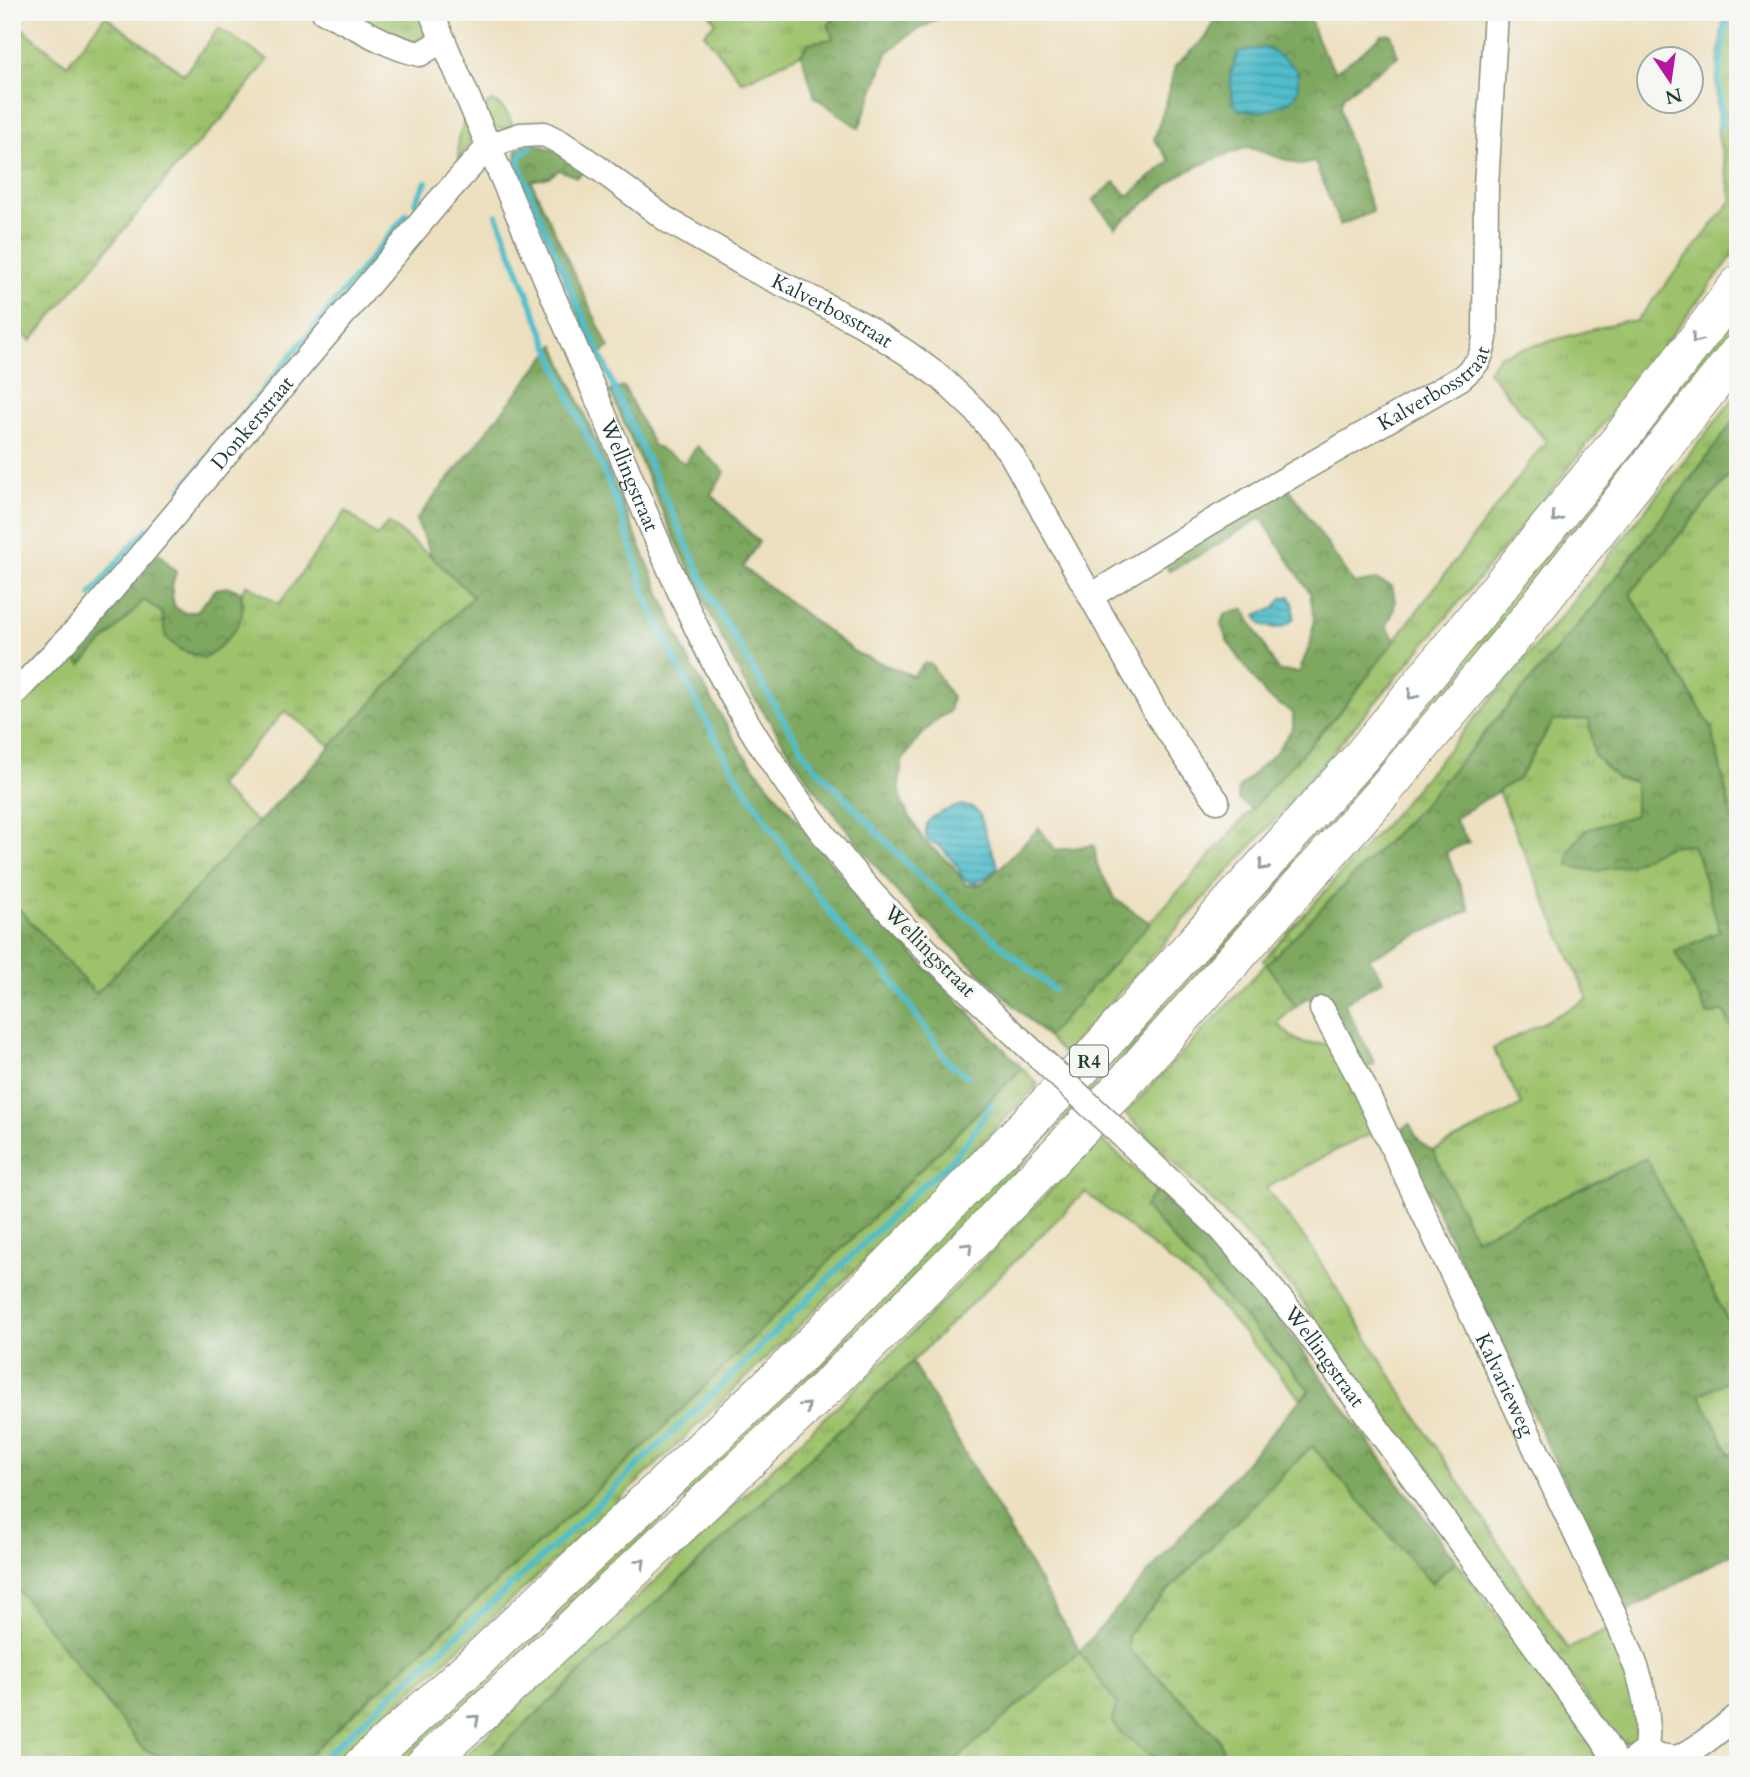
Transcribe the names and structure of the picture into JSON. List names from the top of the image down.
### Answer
{
  "streets": {
    "highway": ["R4"],
    "street": [
      "Kalverbosstraat",
      "Donkerstraat",
      "Wellingstraat",
      "Kalvarieweg"
    ]
  },
  "crossings": [
    ["Kalverbosstraat", "Donkerstraat"],
    ["Kalverbosstraat", "Wellingstraat"],
    ["Donkerstraat", "Wellingstraat"]
  ],
  "north": "bottom"
}
